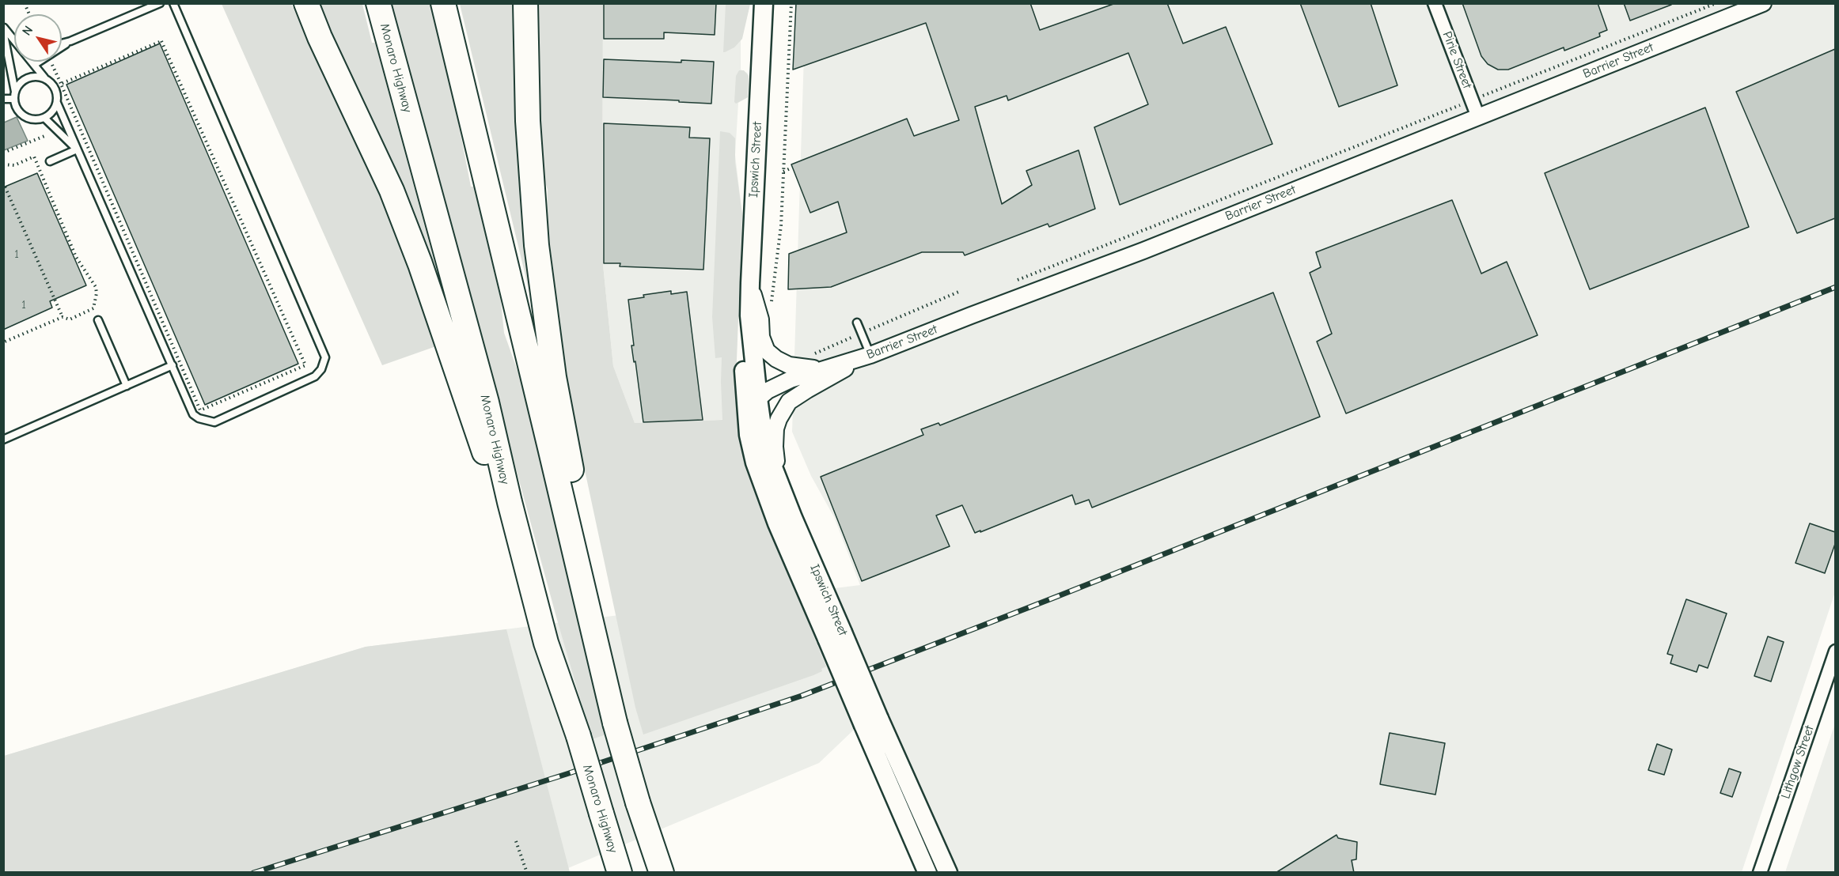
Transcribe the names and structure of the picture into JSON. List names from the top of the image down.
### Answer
{
  "streets": {
    "highway": ["Monaro Highway"],
    "main road": ["Ipswich Street"],
    "street": ["Pirie Street", "Barrier Street", "Lithgow Street"]
  },
  "crossings": [
    ["Pirie Street", "Barrier Street"],
    ["Barrier Street", "Ipswich Street"]
  ],
  "house_numbers": ["1", "1"],
  "north": "top left"
}
